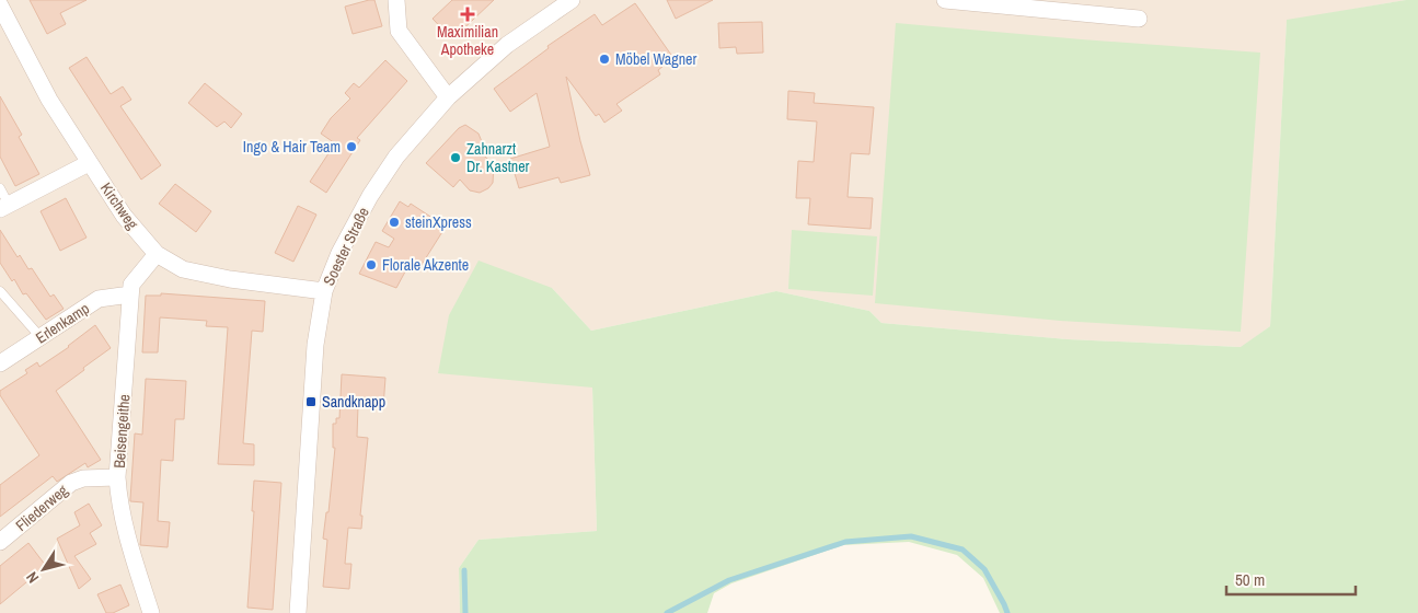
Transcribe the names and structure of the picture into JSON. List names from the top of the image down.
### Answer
{
  "streets": {
    "street": [
      "Kirchweg",
      "Soester Straße",
      "Erlenkamp",
      "Beisengeithe",
      "Fliederweg"
    ]
  },
  "crossings": [
    ["Kirchweg", "Soester Straße"],
    ["Kirchweg", "Beisengeithe"],
    ["Erlenkamp", "Beisengeithe"],
    ["Beisengeithe", "Fliederweg"]
  ],
  "places": {
    "health": ["Maximilian Apotheke"],
    "other": [
      "Möbel Wagner",
      "Ingo & Hair Team",
      "Zahnarzt Dr. Kastner",
      "steinXpress",
      "Florale Akzente"
    ],
    "transit": ["Sandknapp"]
  },
  "scale_bar": "50 m",
  "north": "bottom left"
}
